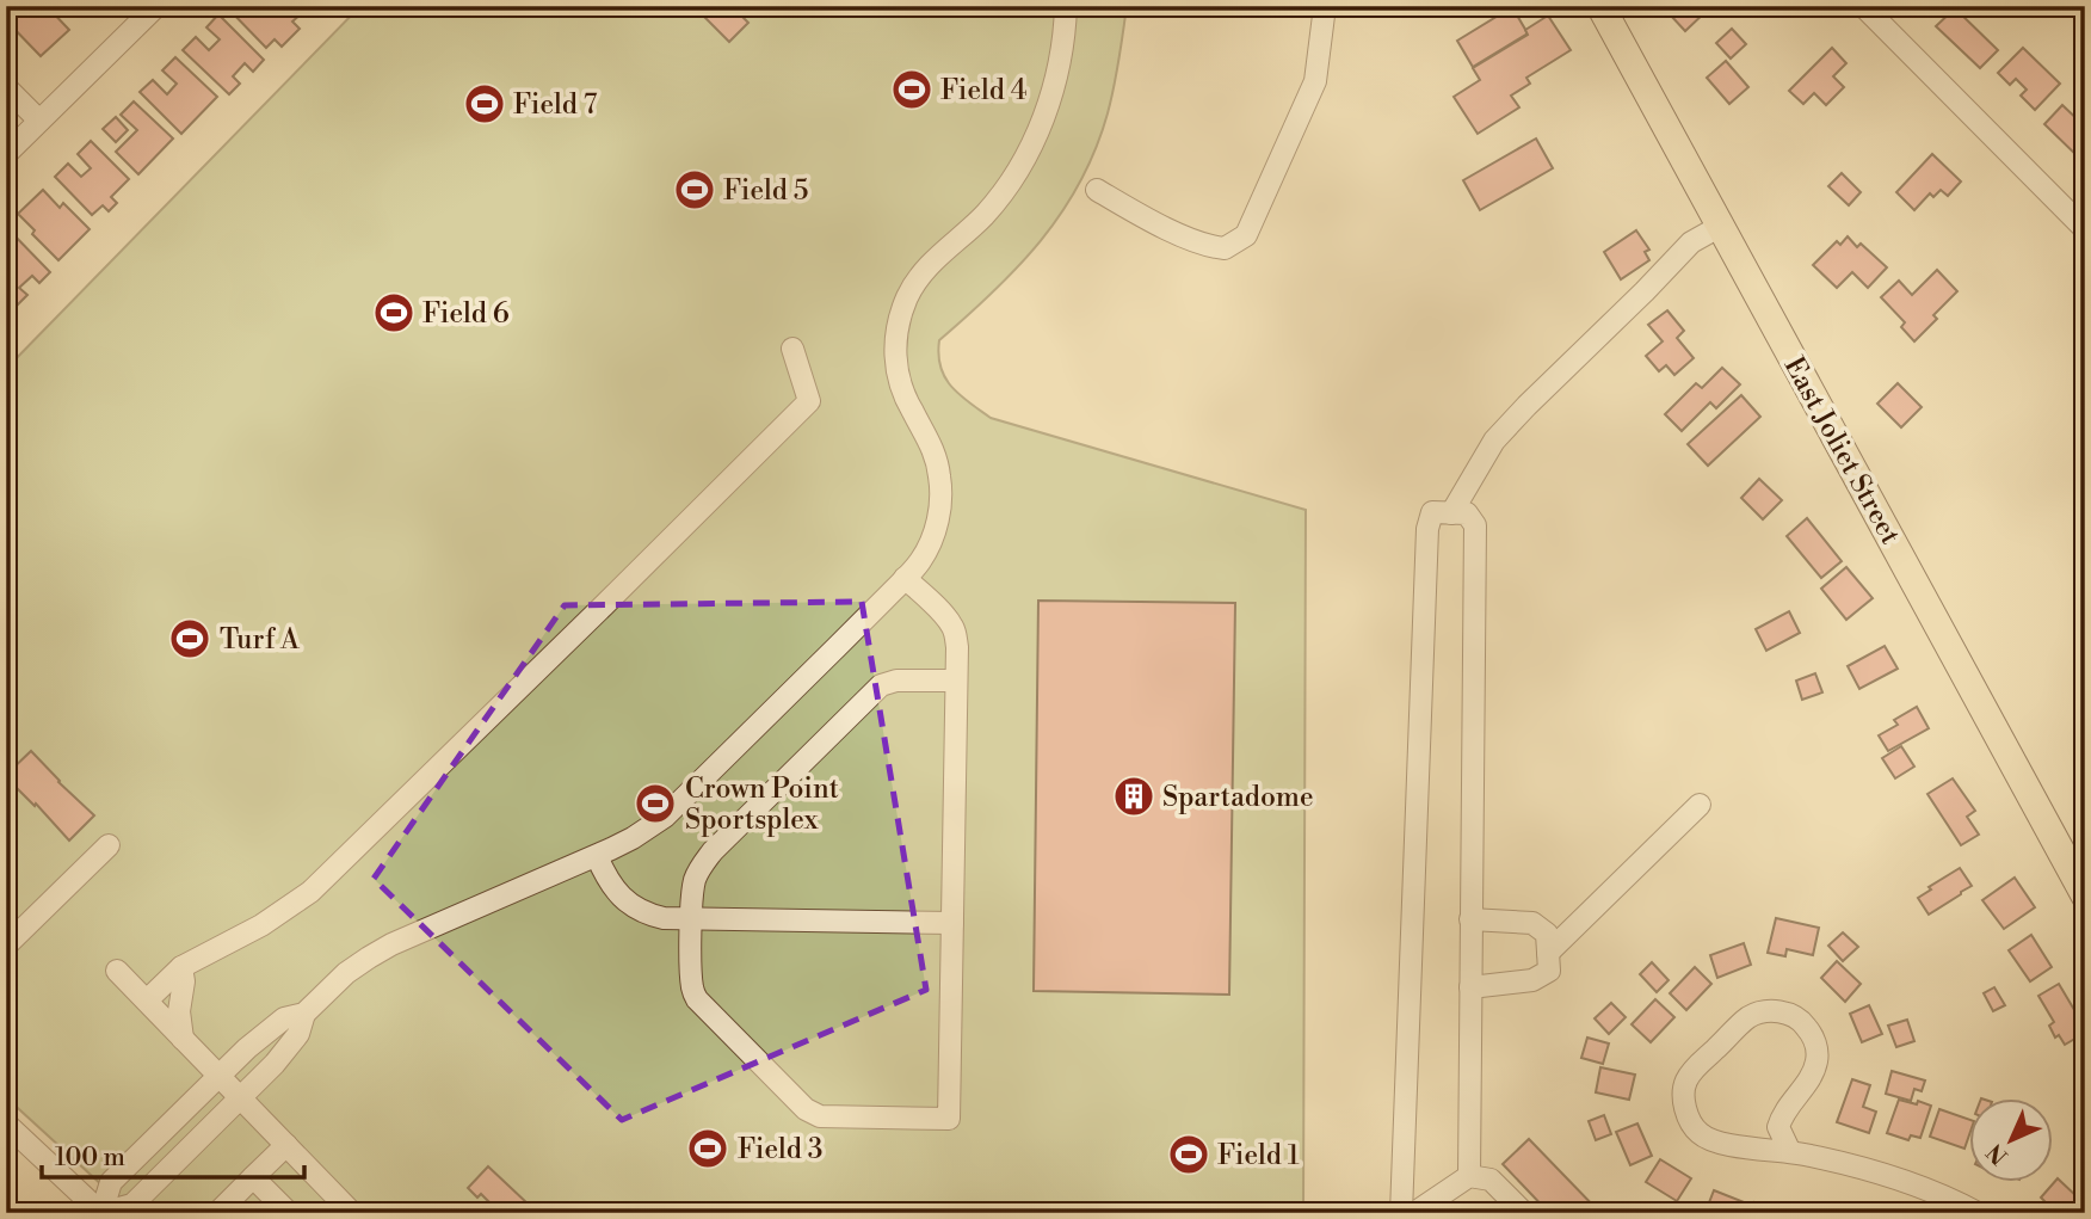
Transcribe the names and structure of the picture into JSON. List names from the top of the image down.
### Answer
{
  "streets": {
    "main road": ["East Joliet Street"]
  },
  "places": {
    "sports": [
      "Field 4",
      "Field 7",
      "Field 5",
      "Field 6",
      "Turf A",
      "Crown Point Sportsplex",
      "Field 3",
      "Field 1"
    ],
    "building": ["Spartadome"]
  },
  "scale_bar": "100 m",
  "north": "bottom left"
}
